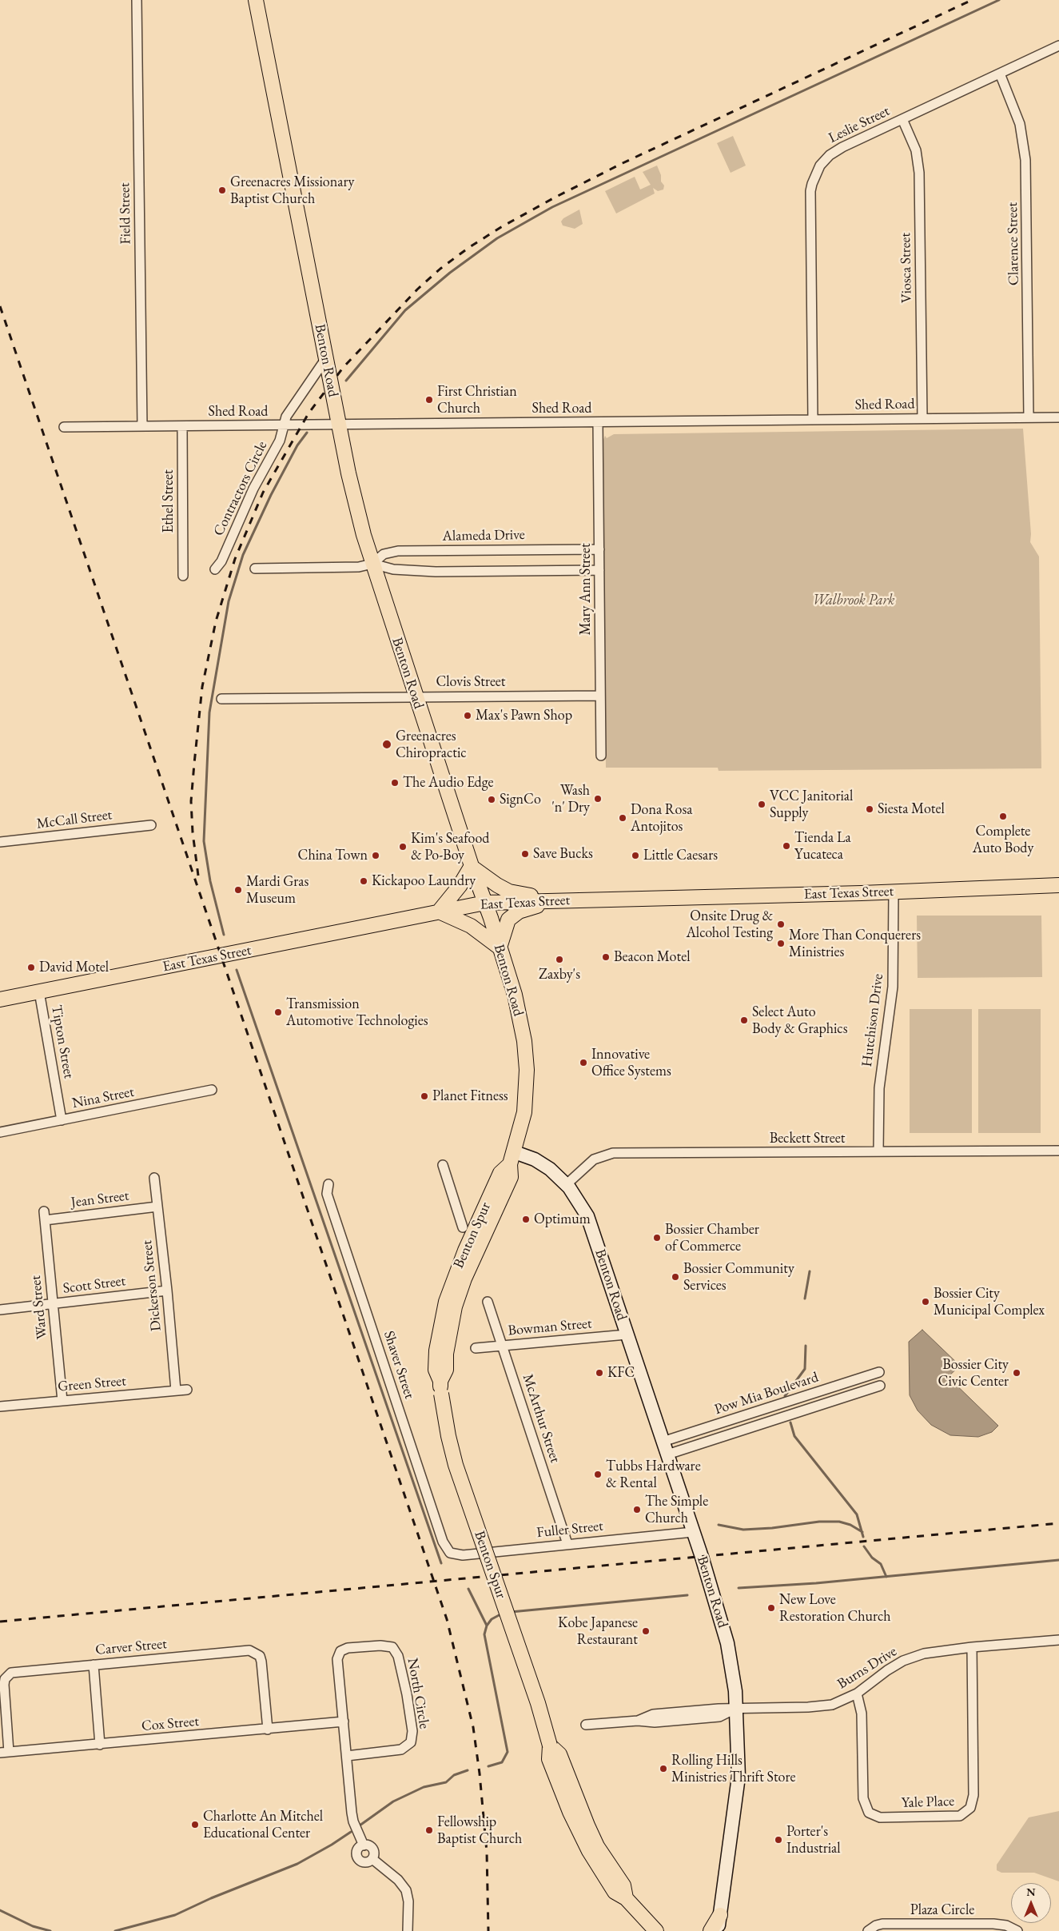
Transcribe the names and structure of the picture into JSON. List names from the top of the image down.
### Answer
{
  "streets": {
    "main road": ["Benton Road", "East Texas Street", "Benton Spur"],
    "street": [
      "Leslie Street",
      "Field Street",
      "Clarence Street",
      "Viosca Street",
      "Shed Road",
      "Contractors Circle",
      "Ethel Street",
      "Alameda Drive",
      "Mary Ann Street",
      "Clovis Street",
      "McCall Street",
      "Hutchison Drive",
      "Tipton Street",
      "Nina Street",
      "Beckett Street",
      "Jean Street",
      "Scott Street",
      "Dickerson Street",
      "Ward Street",
      "Bowman Street",
      "Shaver Street",
      "Green Street",
      "Pow Mia Boulevard",
      "McArthur Street",
      "Fuller Street",
      "Carver Street",
      "Burns Drive",
      "North Circle",
      "Cox Street",
      "Yale Place",
      "Plaza Circle"
    ]
  },
  "crossings": [
    ["Leslie Street", "Clarence Street"],
    ["Leslie Street", "Viosca Street"],
    ["Leslie Street", "Shed Road"],
    ["Field Street", "Shed Road"],
    ["Clarence Street", "Shed Road"],
    ["Viosca Street", "Shed Road"],
    ["Benton Road", "Shed Road"],
    ["Benton Road", "Contractors Circle"],
    ["Benton Road", "Alameda Drive"],
    ["Benton Road", "Clovis Street"],
    ["Benton Road", "East Texas Street"],
    ["Benton Road", "Beckett Street"],
    ["Benton Road", "Benton Spur"],
    ["Benton Road", "Bowman Street"],
    ["Benton Road", "Pow Mia Boulevard"],
    ["Benton Road", "Fuller Street"],
    ["Benton Road", "Burns Drive"],
    ["Shed Road", "Contractors Circle"],
    ["Shed Road", "Ethel Street"],
    ["Shed Road", "Mary Ann Street"],
    ["Alameda Drive", "Mary Ann Street"],
    ["Mary Ann Street", "Clovis Street"],
    ["East Texas Street", "Hutchison Drive"],
    ["East Texas Street", "Tipton Street"],
    ["Hutchison Drive", "Beckett Street"],
    ["Tipton Street", "Nina Street"],
    ["Jean Street", "Dickerson Street"],
    ["Jean Street", "Ward Street"],
    ["Scott Street", "Dickerson Street"],
    ["Scott Street", "Ward Street"],
    ["Dickerson Street", "Green Street"],
    ["Ward Street", "Green Street"],
    ["Bowman Street", "McArthur Street"],
    ["Shaver Street", "Fuller Street"],
    ["McArthur Street", "Fuller Street"],
    ["Carver Street", "Cox Street"],
    ["Burns Drive", "Yale Place"],
    ["North Circle", "Cox Street"]
  ],
  "parks": ["Walbrook Park"],
  "places": [
    "Greenacres Missionary Baptist Church",
    "First Christian Church",
    "Max's Pawn Shop",
    "Greenacres Chiropractic",
    "The Audio Edge",
    "Wash 'n' Dry",
    "SignCo",
    "VCC Janitorial Supply",
    "Siesta Motel",
    "Complete Auto Body",
    "Dona Rosa Antojitos",
    "Tienda La Yucateca",
    "Kim's Seafood & Po-Boy",
    "Save Bucks",
    "China Town",
    "Little Caesars",
    "Kickapoo Laundry",
    "Mardi Gras Museum",
    "Onsite Drug & Alcohol Testing",
    "More Than Conquerers Ministries",
    "Beacon Motel",
    "Zaxby's",
    "David Motel",
    "Transmission Automotive Technologies",
    "Select Auto Body & Graphics",
    "Innovative Office Systems",
    "Planet Fitness",
    "Optimum",
    "Bossier Chamber of Commerce",
    "Bossier Community Services",
    "Bossier City Municipal Complex",
    "KFC",
    "Bossier City Civic Center",
    "Tubbs Hardware & Rental",
    "The Simple Church",
    "New Love Restoration Church",
    "Kobe Japanese Restaurant",
    "Rolling Hills Ministries Thrift Store",
    "Charlotte An Mitchel Educational Center",
    "Fellowship Baptist Church",
    "Porter's Industrial"
  ],
  "north": "top"
}
